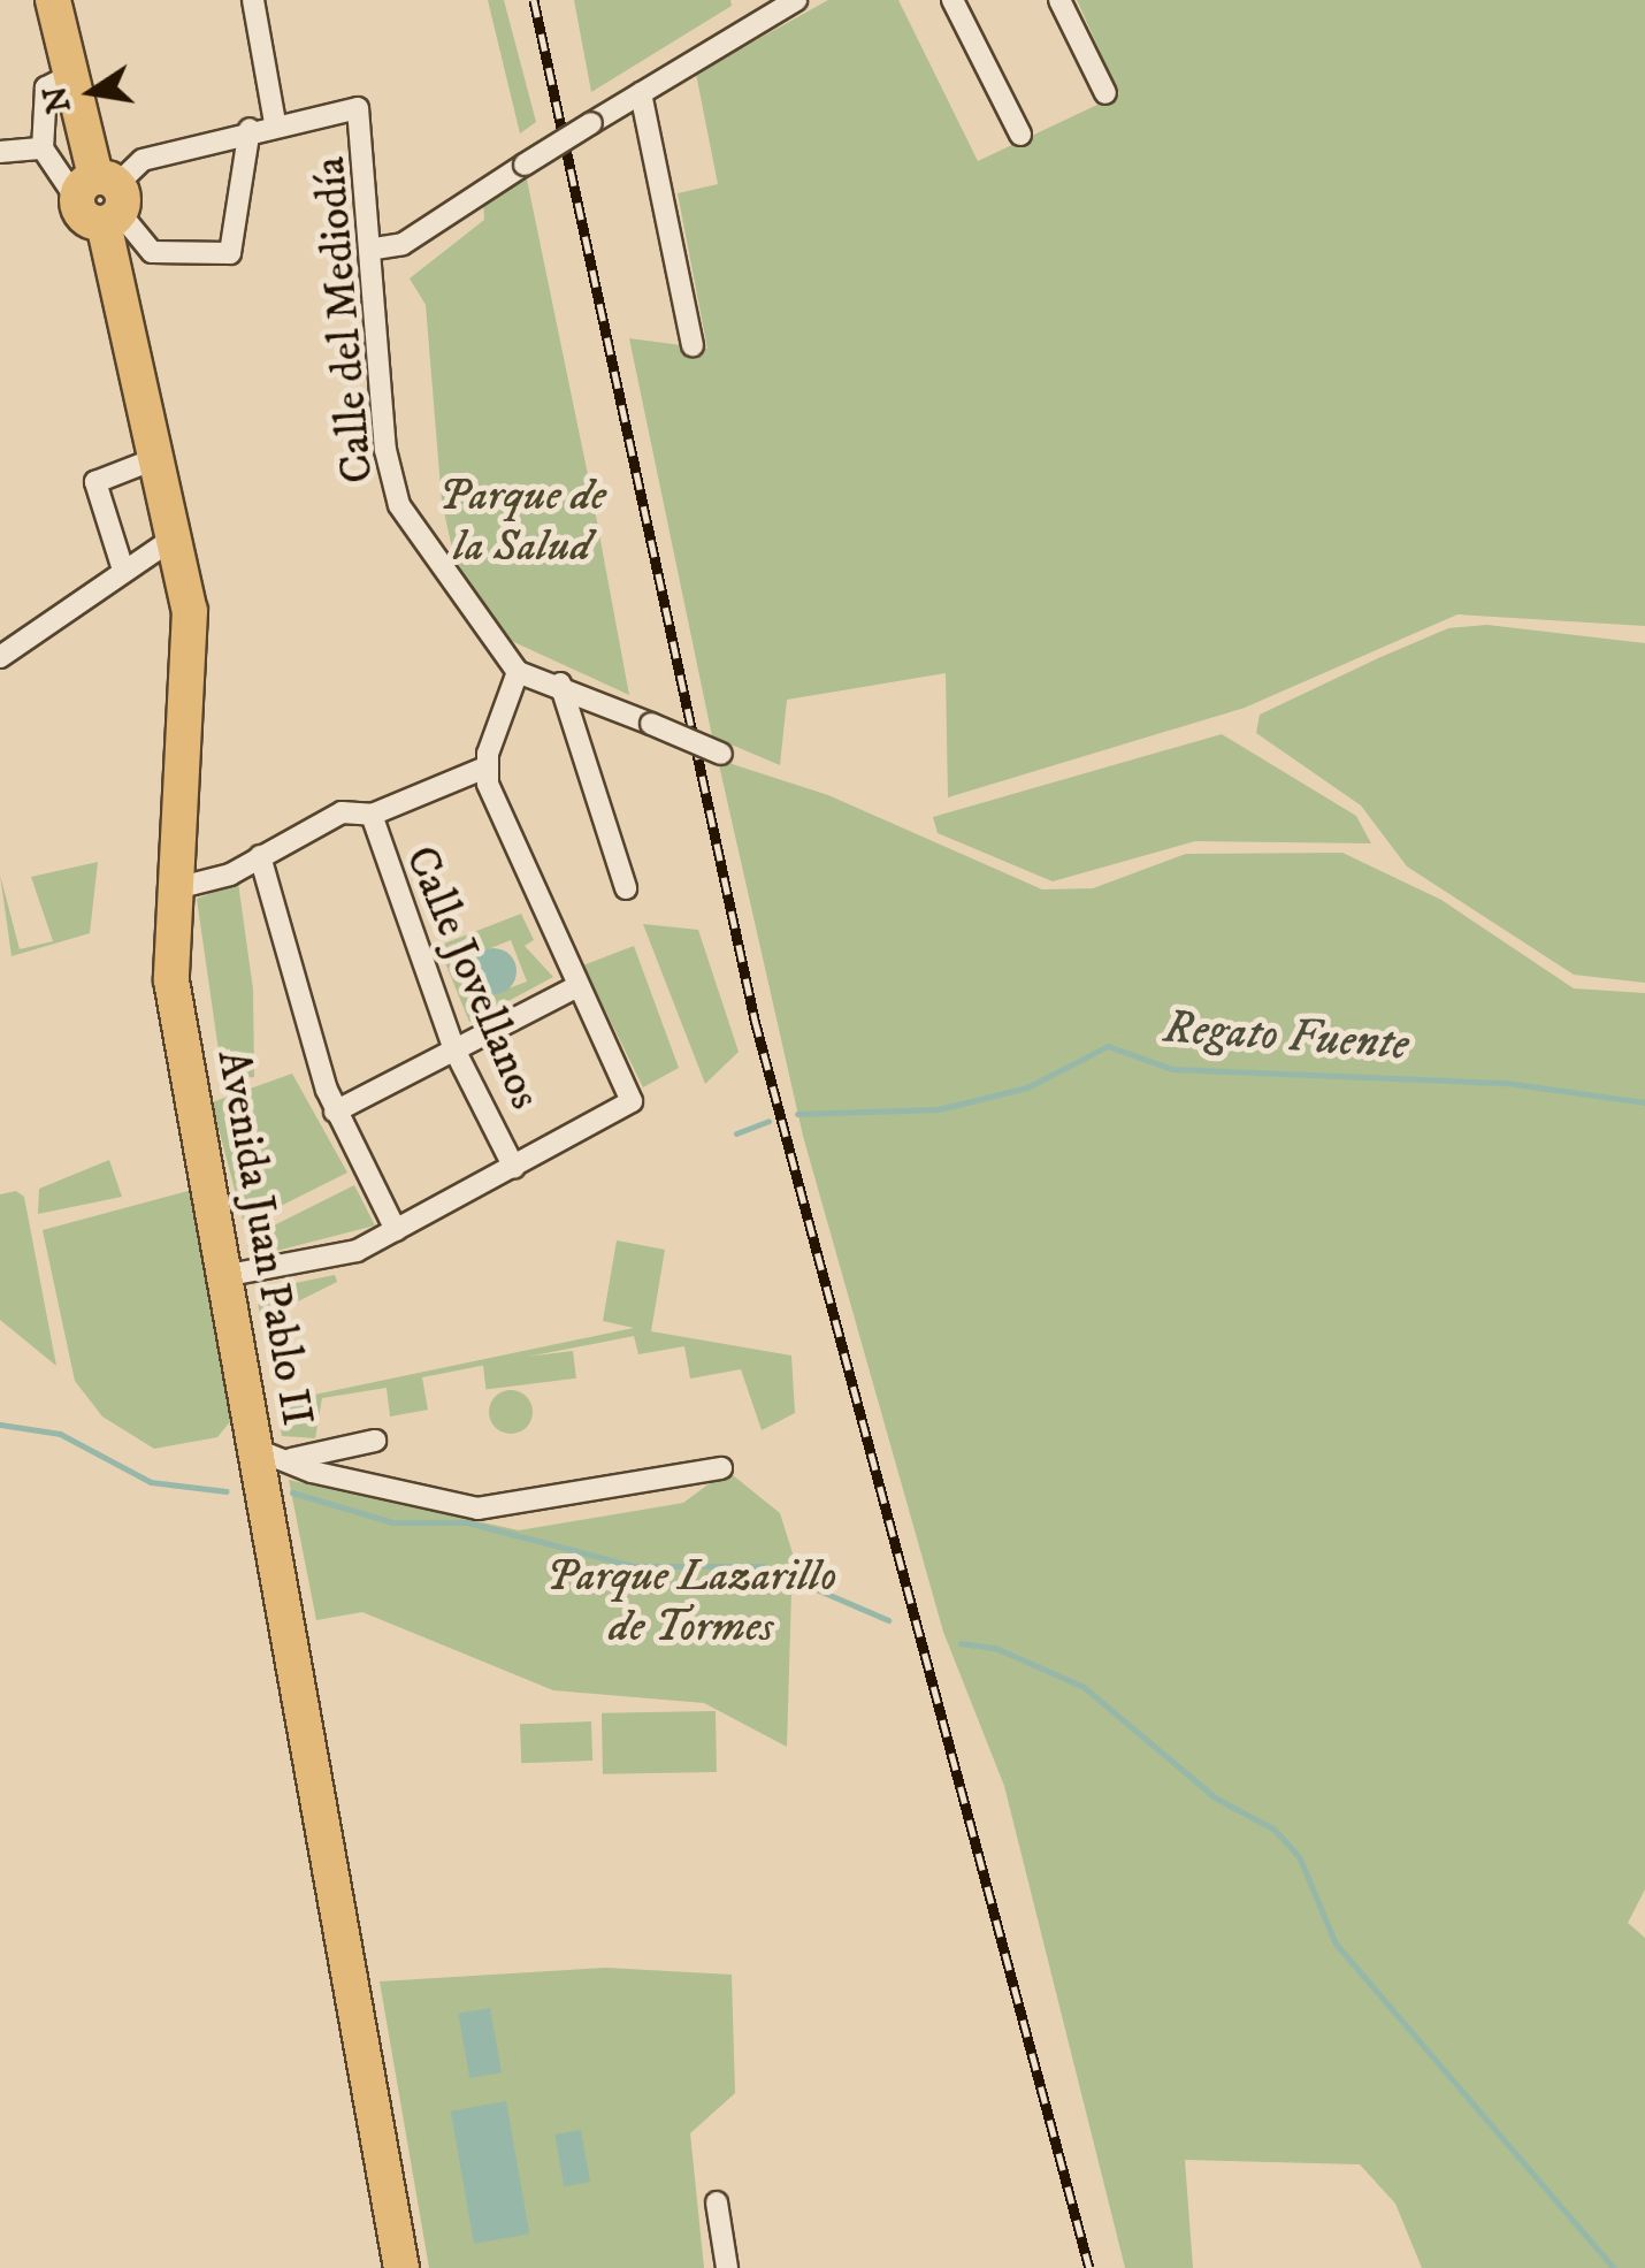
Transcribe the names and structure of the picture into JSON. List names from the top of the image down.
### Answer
{
  "streets": {
    "highway": ["Avenida Juan Pablo II"],
    "street": ["Calle del Mediodía", "Calle Jovellanos"]
  },
  "water": ["Regato Fuente"],
  "parks": ["Parque de la Salud", "Parque Lazarillo de Tormes"],
  "north": "left"
}
